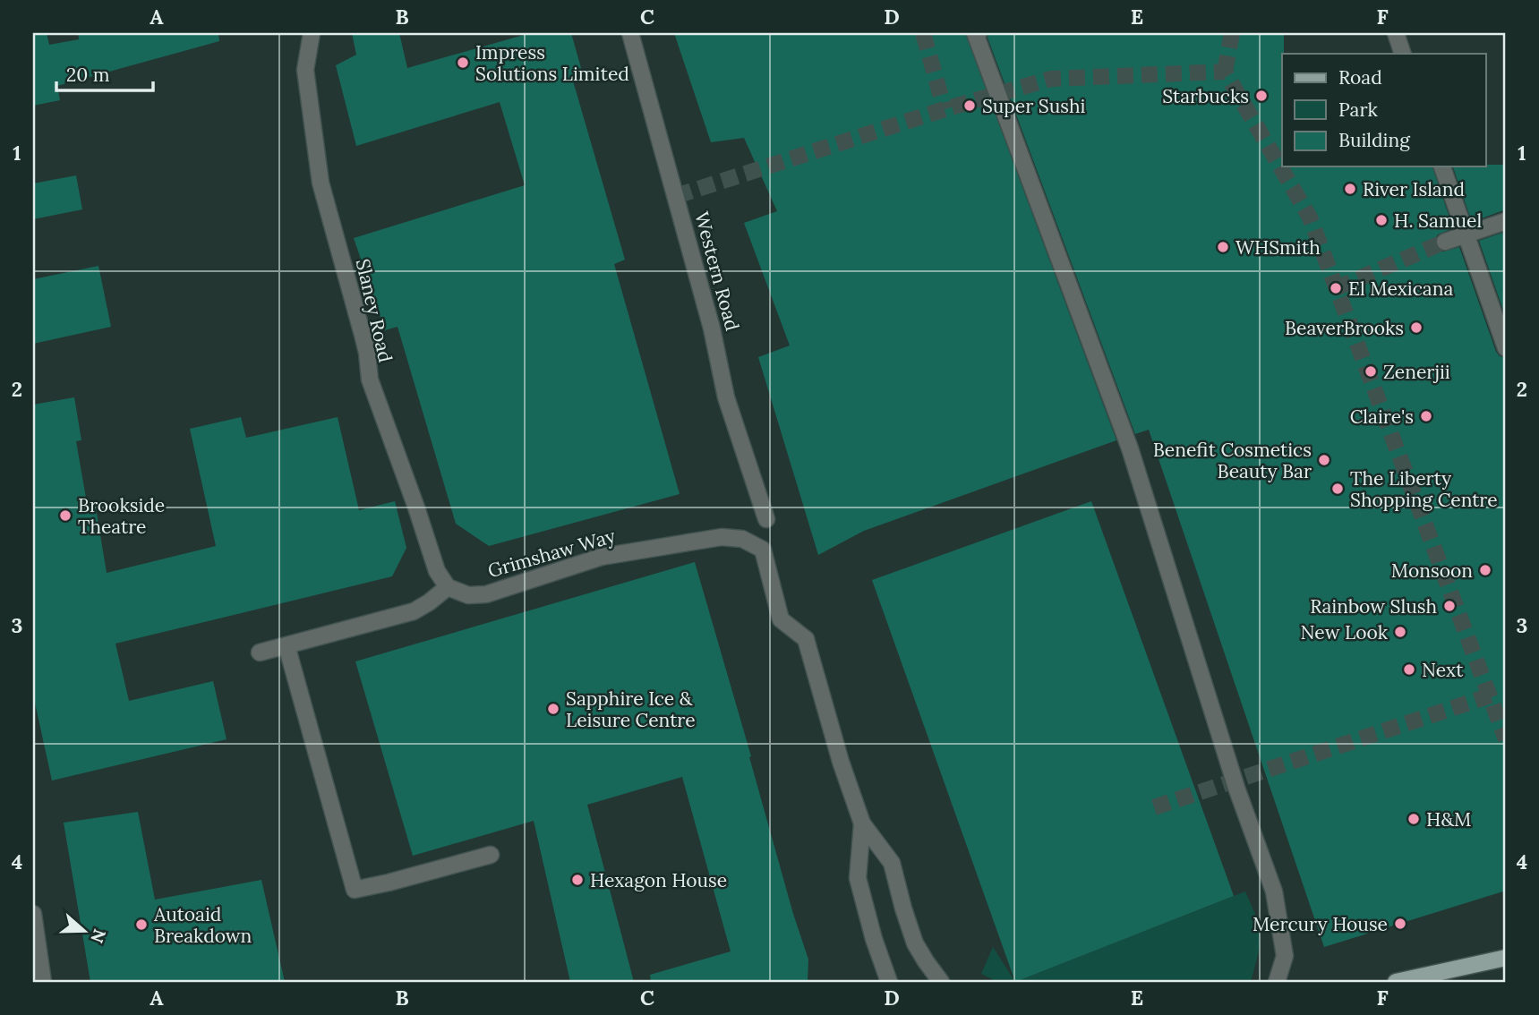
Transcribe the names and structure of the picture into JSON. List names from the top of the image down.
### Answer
{
  "streets": {
    "street": ["Western Road", "Slaney Road", "Grimshaw Way"]
  },
  "crossings": [
    ["Slaney Road", "Grimshaw Way"]
  ],
  "places": [
    "Impress Solutions Limited",
    "Starbucks",
    "Super Sushi",
    "River Island",
    "H. Samuel",
    "WHSmith",
    "El Mexicana",
    "BeaverBrooks",
    "Zenerjii",
    "Claire's",
    "Benefit Cosmetics Beauty Bar",
    "The Liberty Shopping Centre",
    "Brookside Theatre",
    "Monsoon",
    "Rainbow Slush",
    "New Look",
    "Next",
    "Sapphire Ice & Leisure Centre",
    "H&M",
    "Hexagon House",
    "Mercury House",
    "Autoaid Breakdown"
  ],
  "legend": ["Road", "Park", "Building"],
  "scale_bar": "20 m",
  "north": "right",
  "grid": {
    "columns": [
      "A",
      "B",
      "C",
      "D",
      "E",
      "F"
    ],
    "rows": [
      "1",
      "2",
      "3",
      "4"
    ]
  }
}
